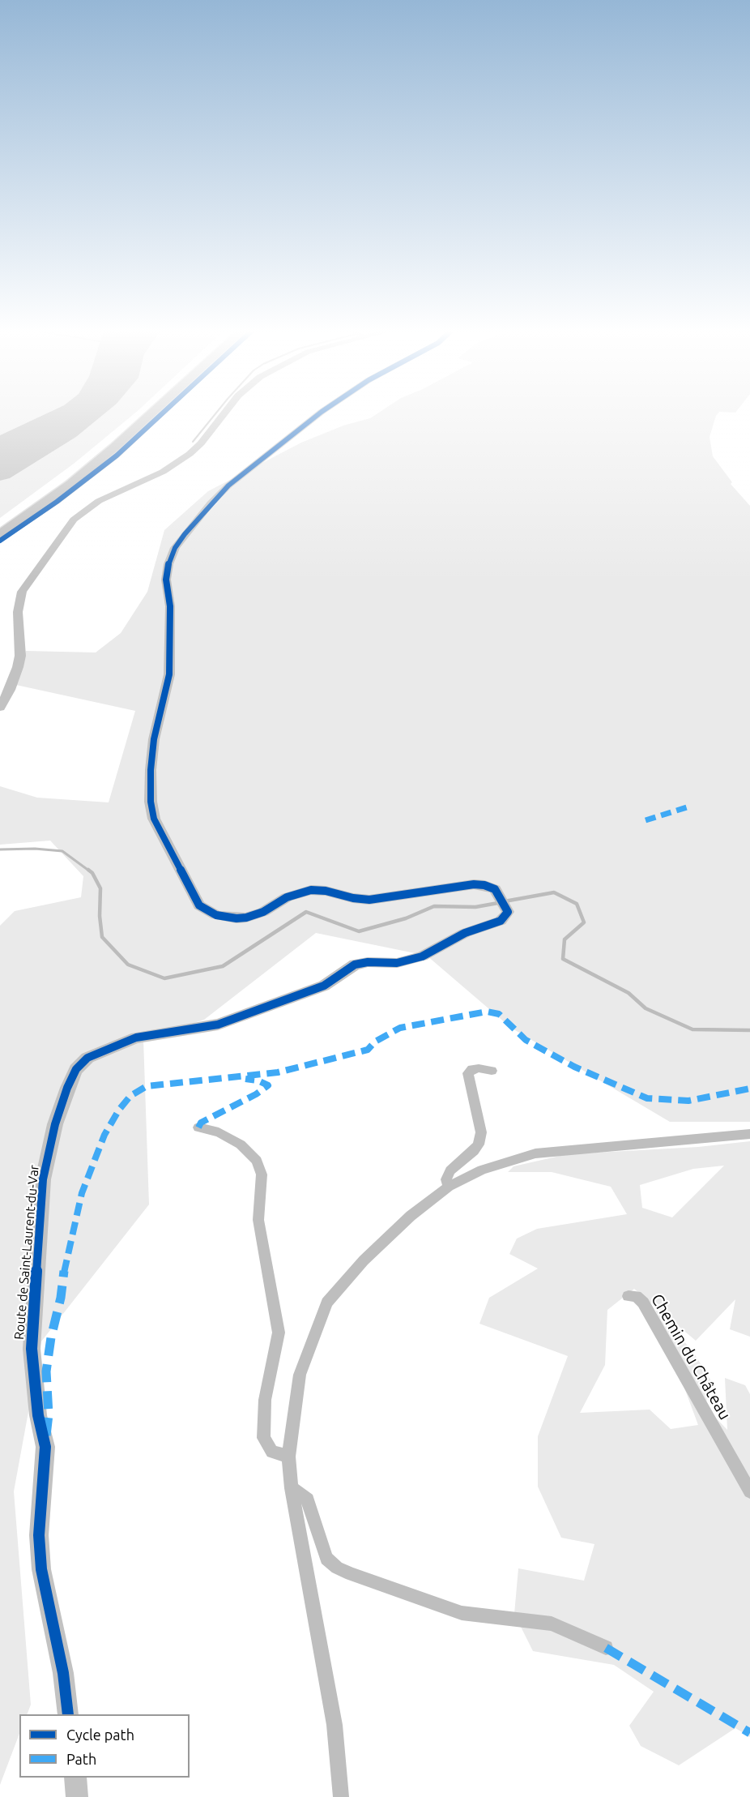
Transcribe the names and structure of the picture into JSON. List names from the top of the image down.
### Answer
{
  "streets": {
    "street": ["Route de Saint-Laurent-du-Var", "Chemin du Château"]
  },
  "legend": ["Cycle path", "Path"]
}
